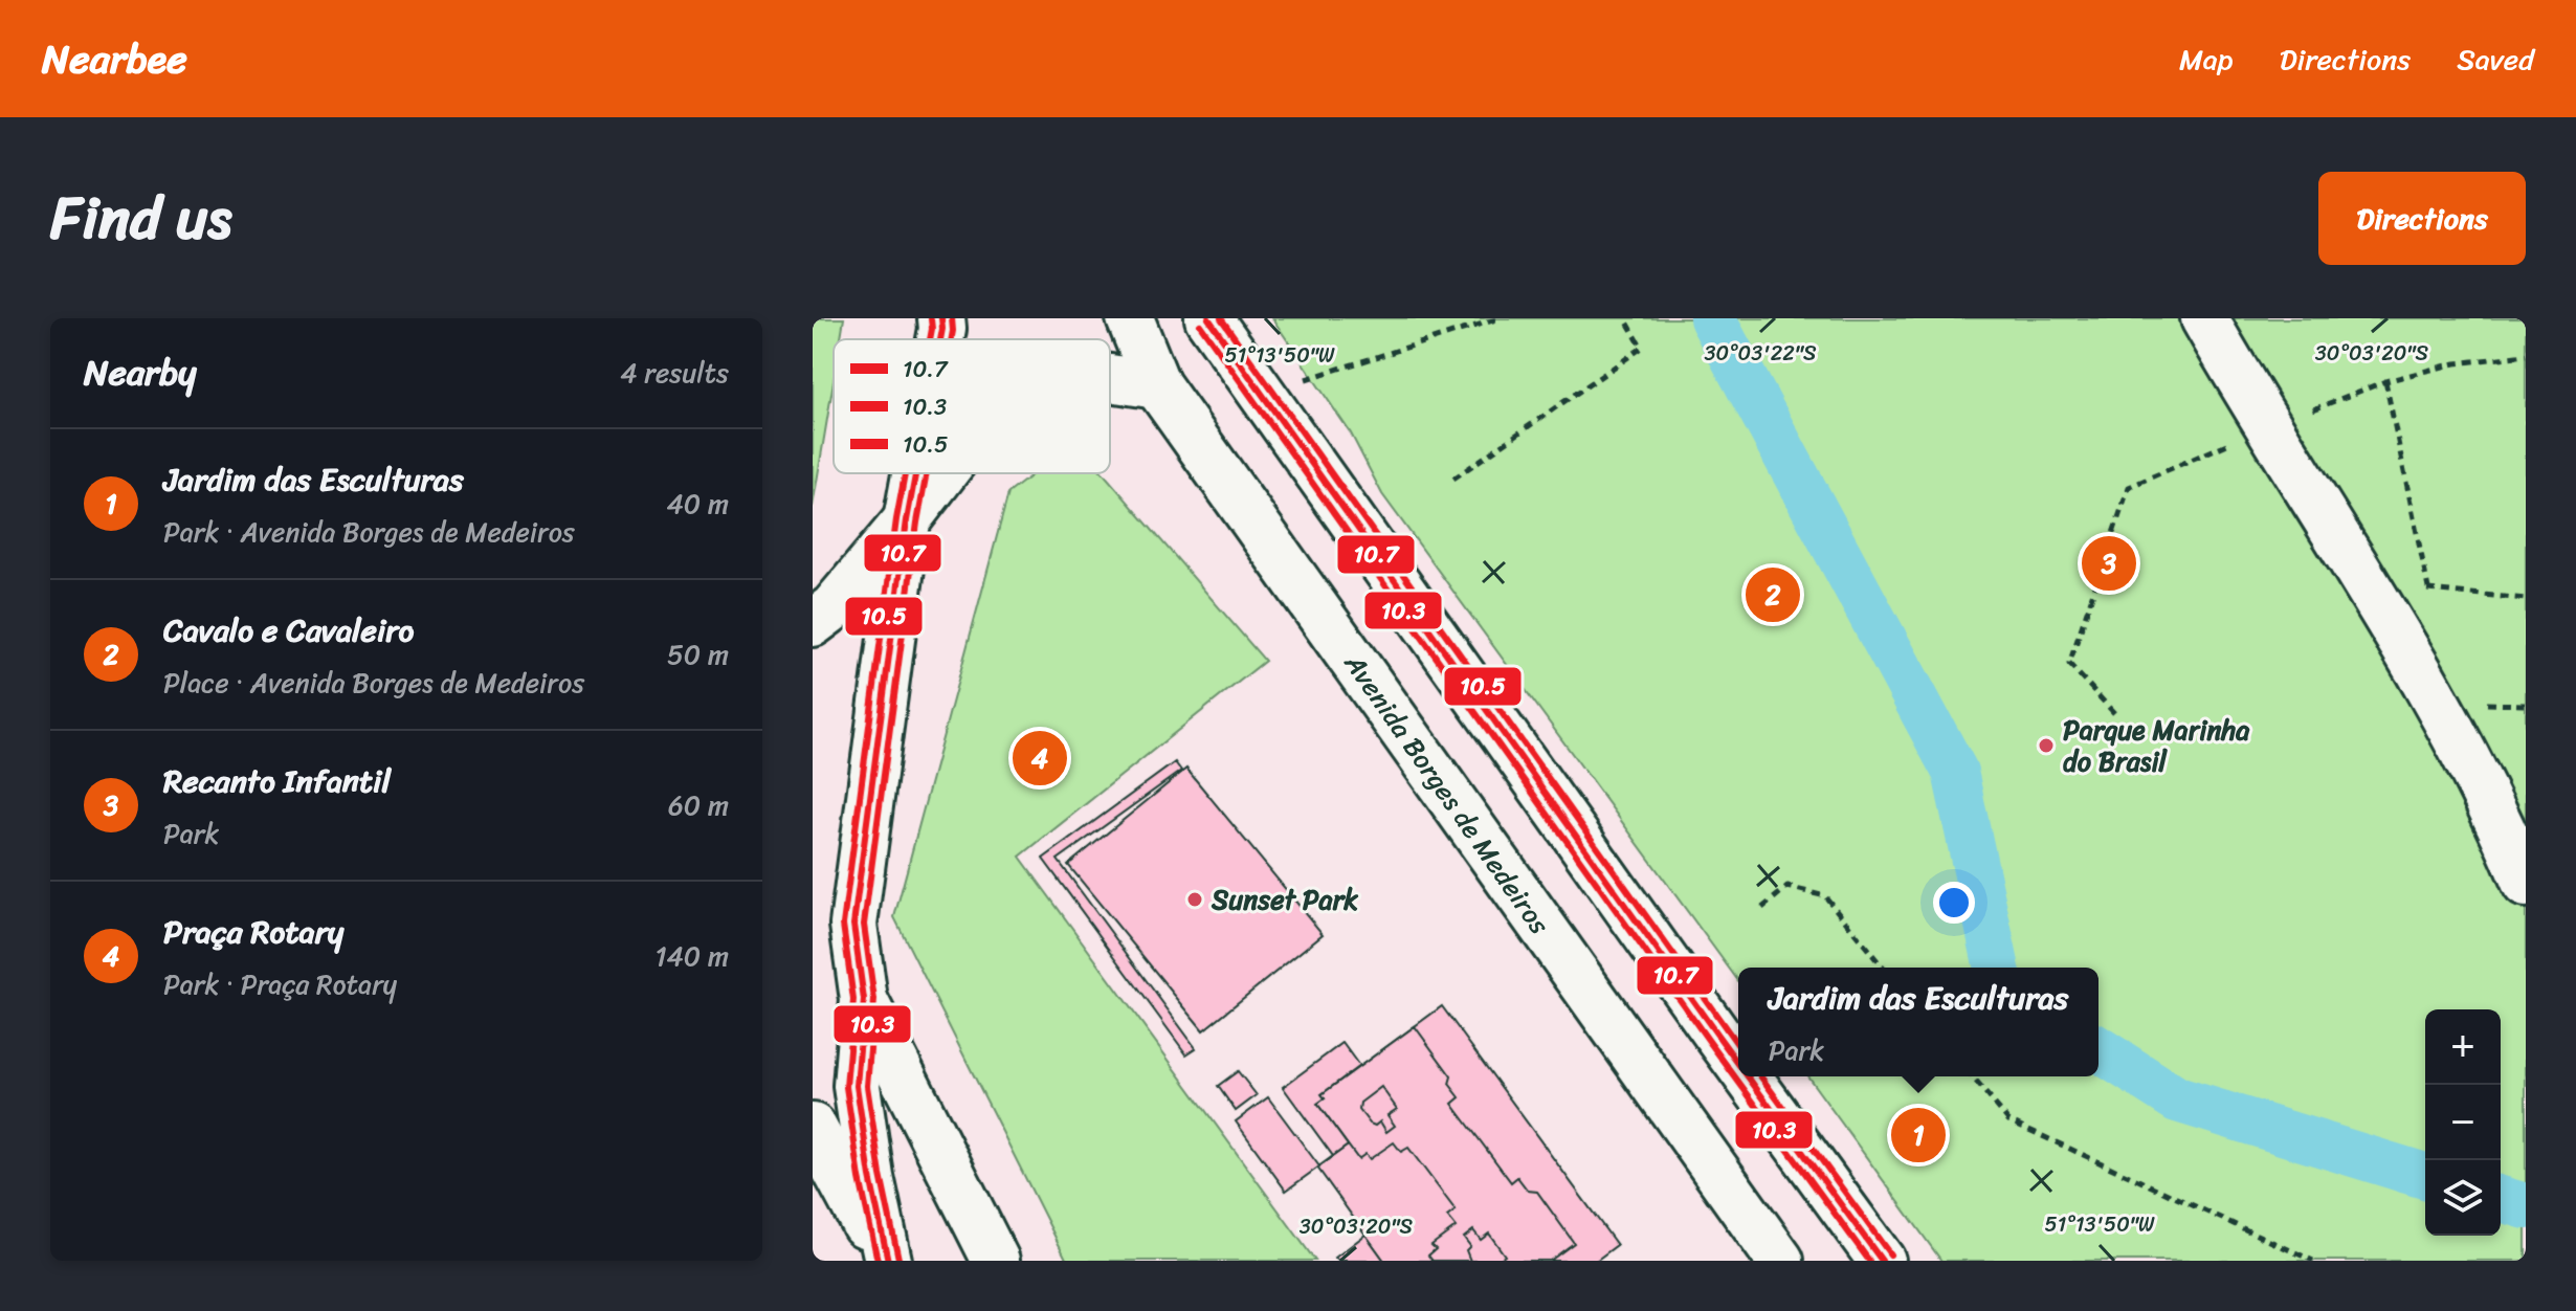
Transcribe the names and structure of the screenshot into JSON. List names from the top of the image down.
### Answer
{
  "streets": {
    "main road": ["Avenida Borges de Medeiros"]
  },
  "places": ["Parque Marinha do Brasil", "Sunset Park"],
  "lines": ["transit line 10.7", "transit line 10.3", "transit line 10.5"],
  "legend": ["10.7", "10.3", "10.5"],
  "page": {
    "header": "Nearbee",
    "nav": ["Map", "Directions", "Saved"],
    "title": "Find us",
    "buttons": "Directions",
    "heading": ["Nearby", "4 results"],
    "list": [
      {
        "mark": "1",
        "name": "Jardim das Esculturas",
        "note": "Park · Avenida Borges de Medeiros",
        "value": "40 m"
      },
      {
        "mark": "2",
        "name": "Cavalo e Cavaleiro",
        "note": "Place · Avenida Borges de Medeiros",
        "value": "50 m"
      },
      {
        "mark": "3",
        "name": "Recanto Infantil",
        "note": "Park",
        "value": "60 m"
      },
      {
        "mark": "4",
        "name": "Praça Rotary",
        "note": "Park · Praça Rotary",
        "value": "140 m"
      }
    ],
    "pins": [
      "3",
      "2",
      "4",
      "1"
    ],
    "popup": ["Jardim das Esculturas", "Park"],
    "map_buttons": ["+", "−"]
  },
  "coordinates": ["30°03'22\"S", "30°03'20\"S", "51°13'50\"W"]
}
